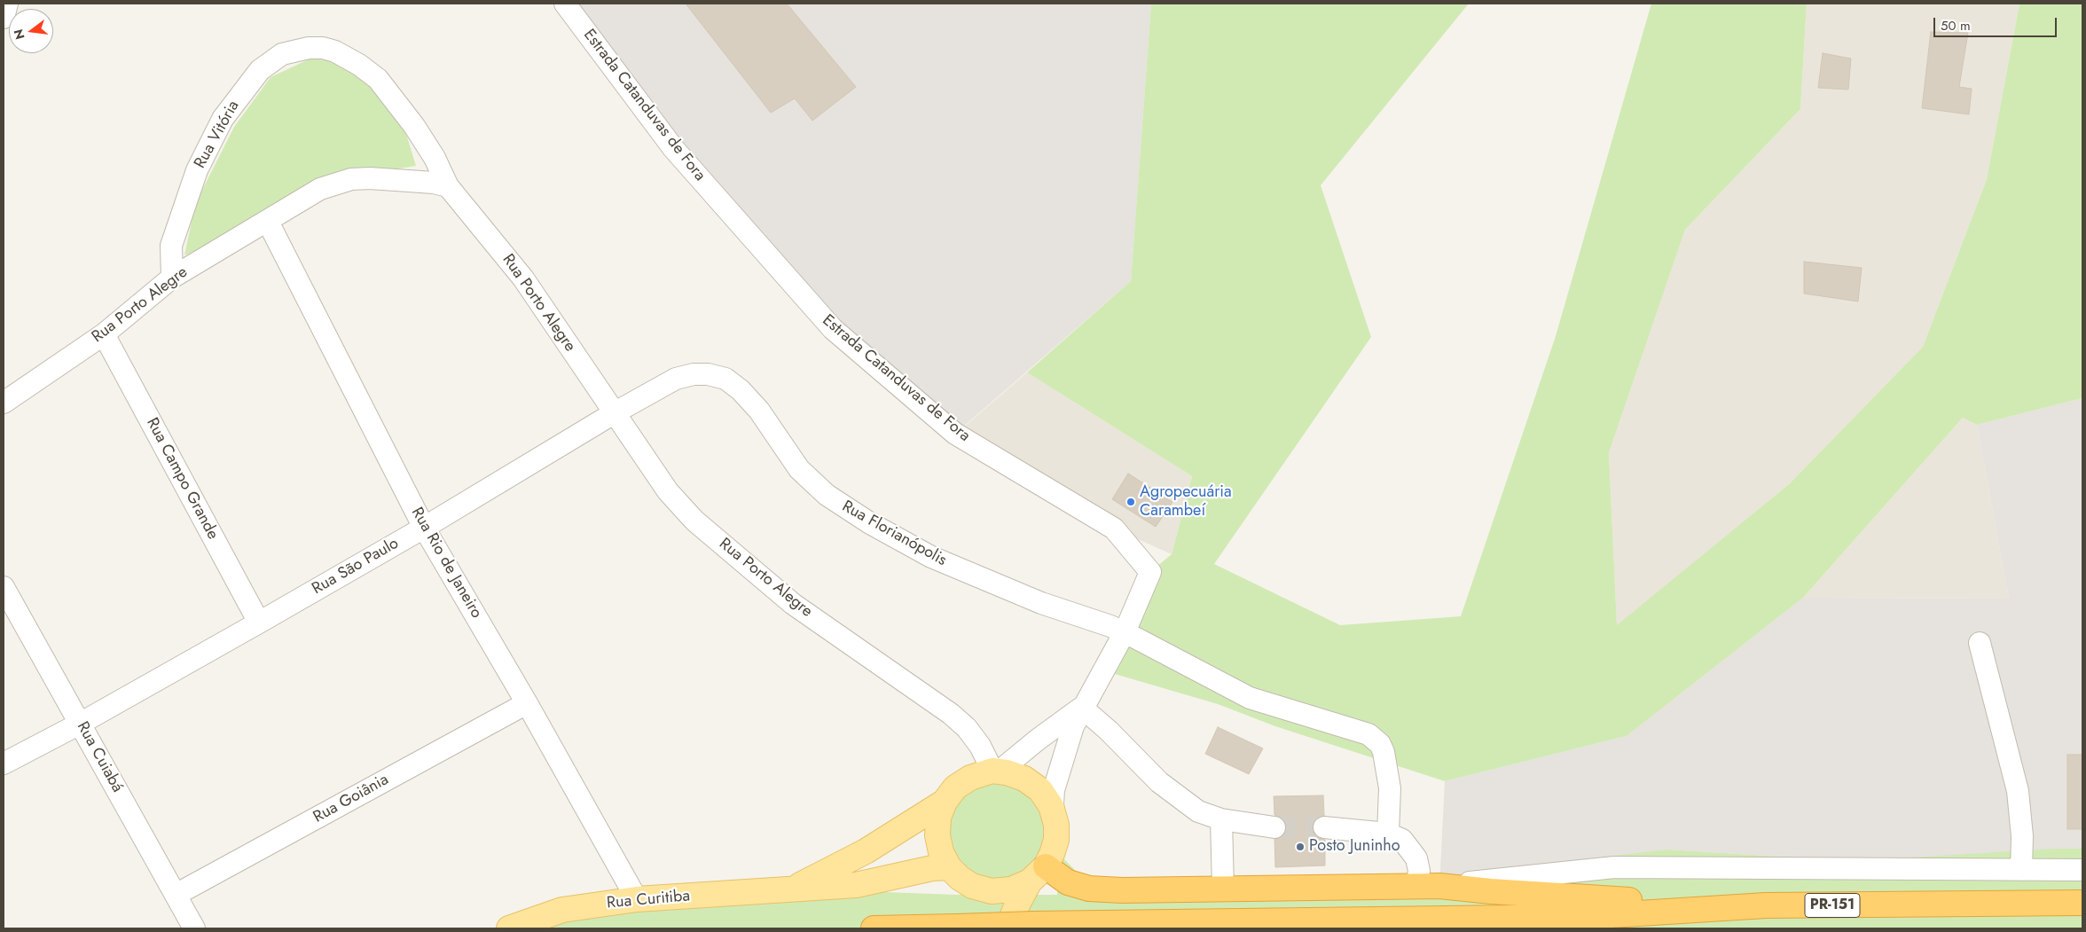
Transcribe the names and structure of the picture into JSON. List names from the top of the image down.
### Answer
{
  "streets": {
    "highway": ["PR-151"],
    "main road": ["Rua Curitiba"],
    "street": [
      "Estrada Catanduvas de Fora",
      "Rua Vitória",
      "Rua Porto Alegre",
      "Rua Campo Grande",
      "Rua Florianópolis",
      "Rua Rio de Janeiro",
      "Rua São Paulo",
      "Rua Cuiabá",
      "Rua Goiânia"
    ]
  },
  "crossings": [
    ["Estrada Catanduvas de Fora", "Rua Porto Alegre"],
    ["Estrada Catanduvas de Fora", "Rua Florianópolis"],
    ["Estrada Catanduvas de Fora", "Rua Curitiba"],
    ["Rua Vitória", "Rua Porto Alegre"],
    ["Rua Porto Alegre", "Rua Campo Grande"],
    ["Rua Porto Alegre", "Rua Rio de Janeiro"],
    ["Rua Porto Alegre", "Rua São Paulo"],
    ["Rua Porto Alegre", "Rua Curitiba"],
    ["Rua Campo Grande", "Rua São Paulo"],
    ["Rua Florianópolis", "Rua São Paulo"],
    ["Rua Rio de Janeiro", "Rua São Paulo"],
    ["Rua Rio de Janeiro", "Rua Goiânia"],
    ["Rua Rio de Janeiro", "Rua Curitiba"],
    ["Rua São Paulo", "Rua Cuiabá"],
    ["Rua Cuiabá", "Rua Goiânia"]
  ],
  "places": ["Agropecuária Carambeí", "Posto Juninho"],
  "scale_bar": "50 m",
  "north": "left"
}
